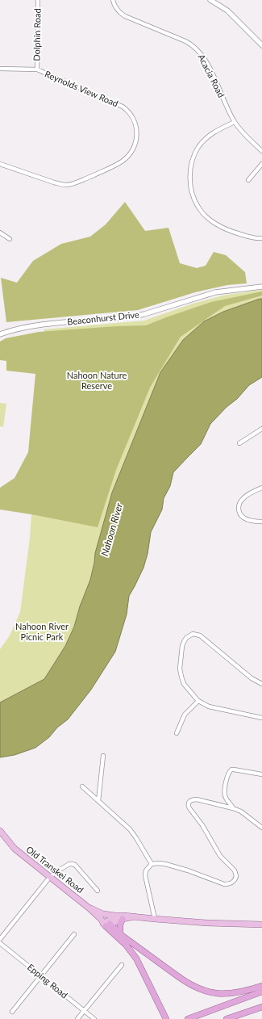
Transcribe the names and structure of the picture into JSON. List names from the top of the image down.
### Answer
{
  "streets": {
    "main road": ["Old Transkei Road"],
    "street": [
      "Dolphin Road",
      "Acacia Road",
      "Reynolds View Road",
      "Beaconhurst Drive",
      "Epping Road"
    ]
  },
  "crossings": [
    ["Dolphin Road", "Reynolds View Road"]
  ],
  "water": ["Nahoon River"],
  "parks": ["Nahoon Nature Reserve", "Nahoon River Picnic Park"]
}
